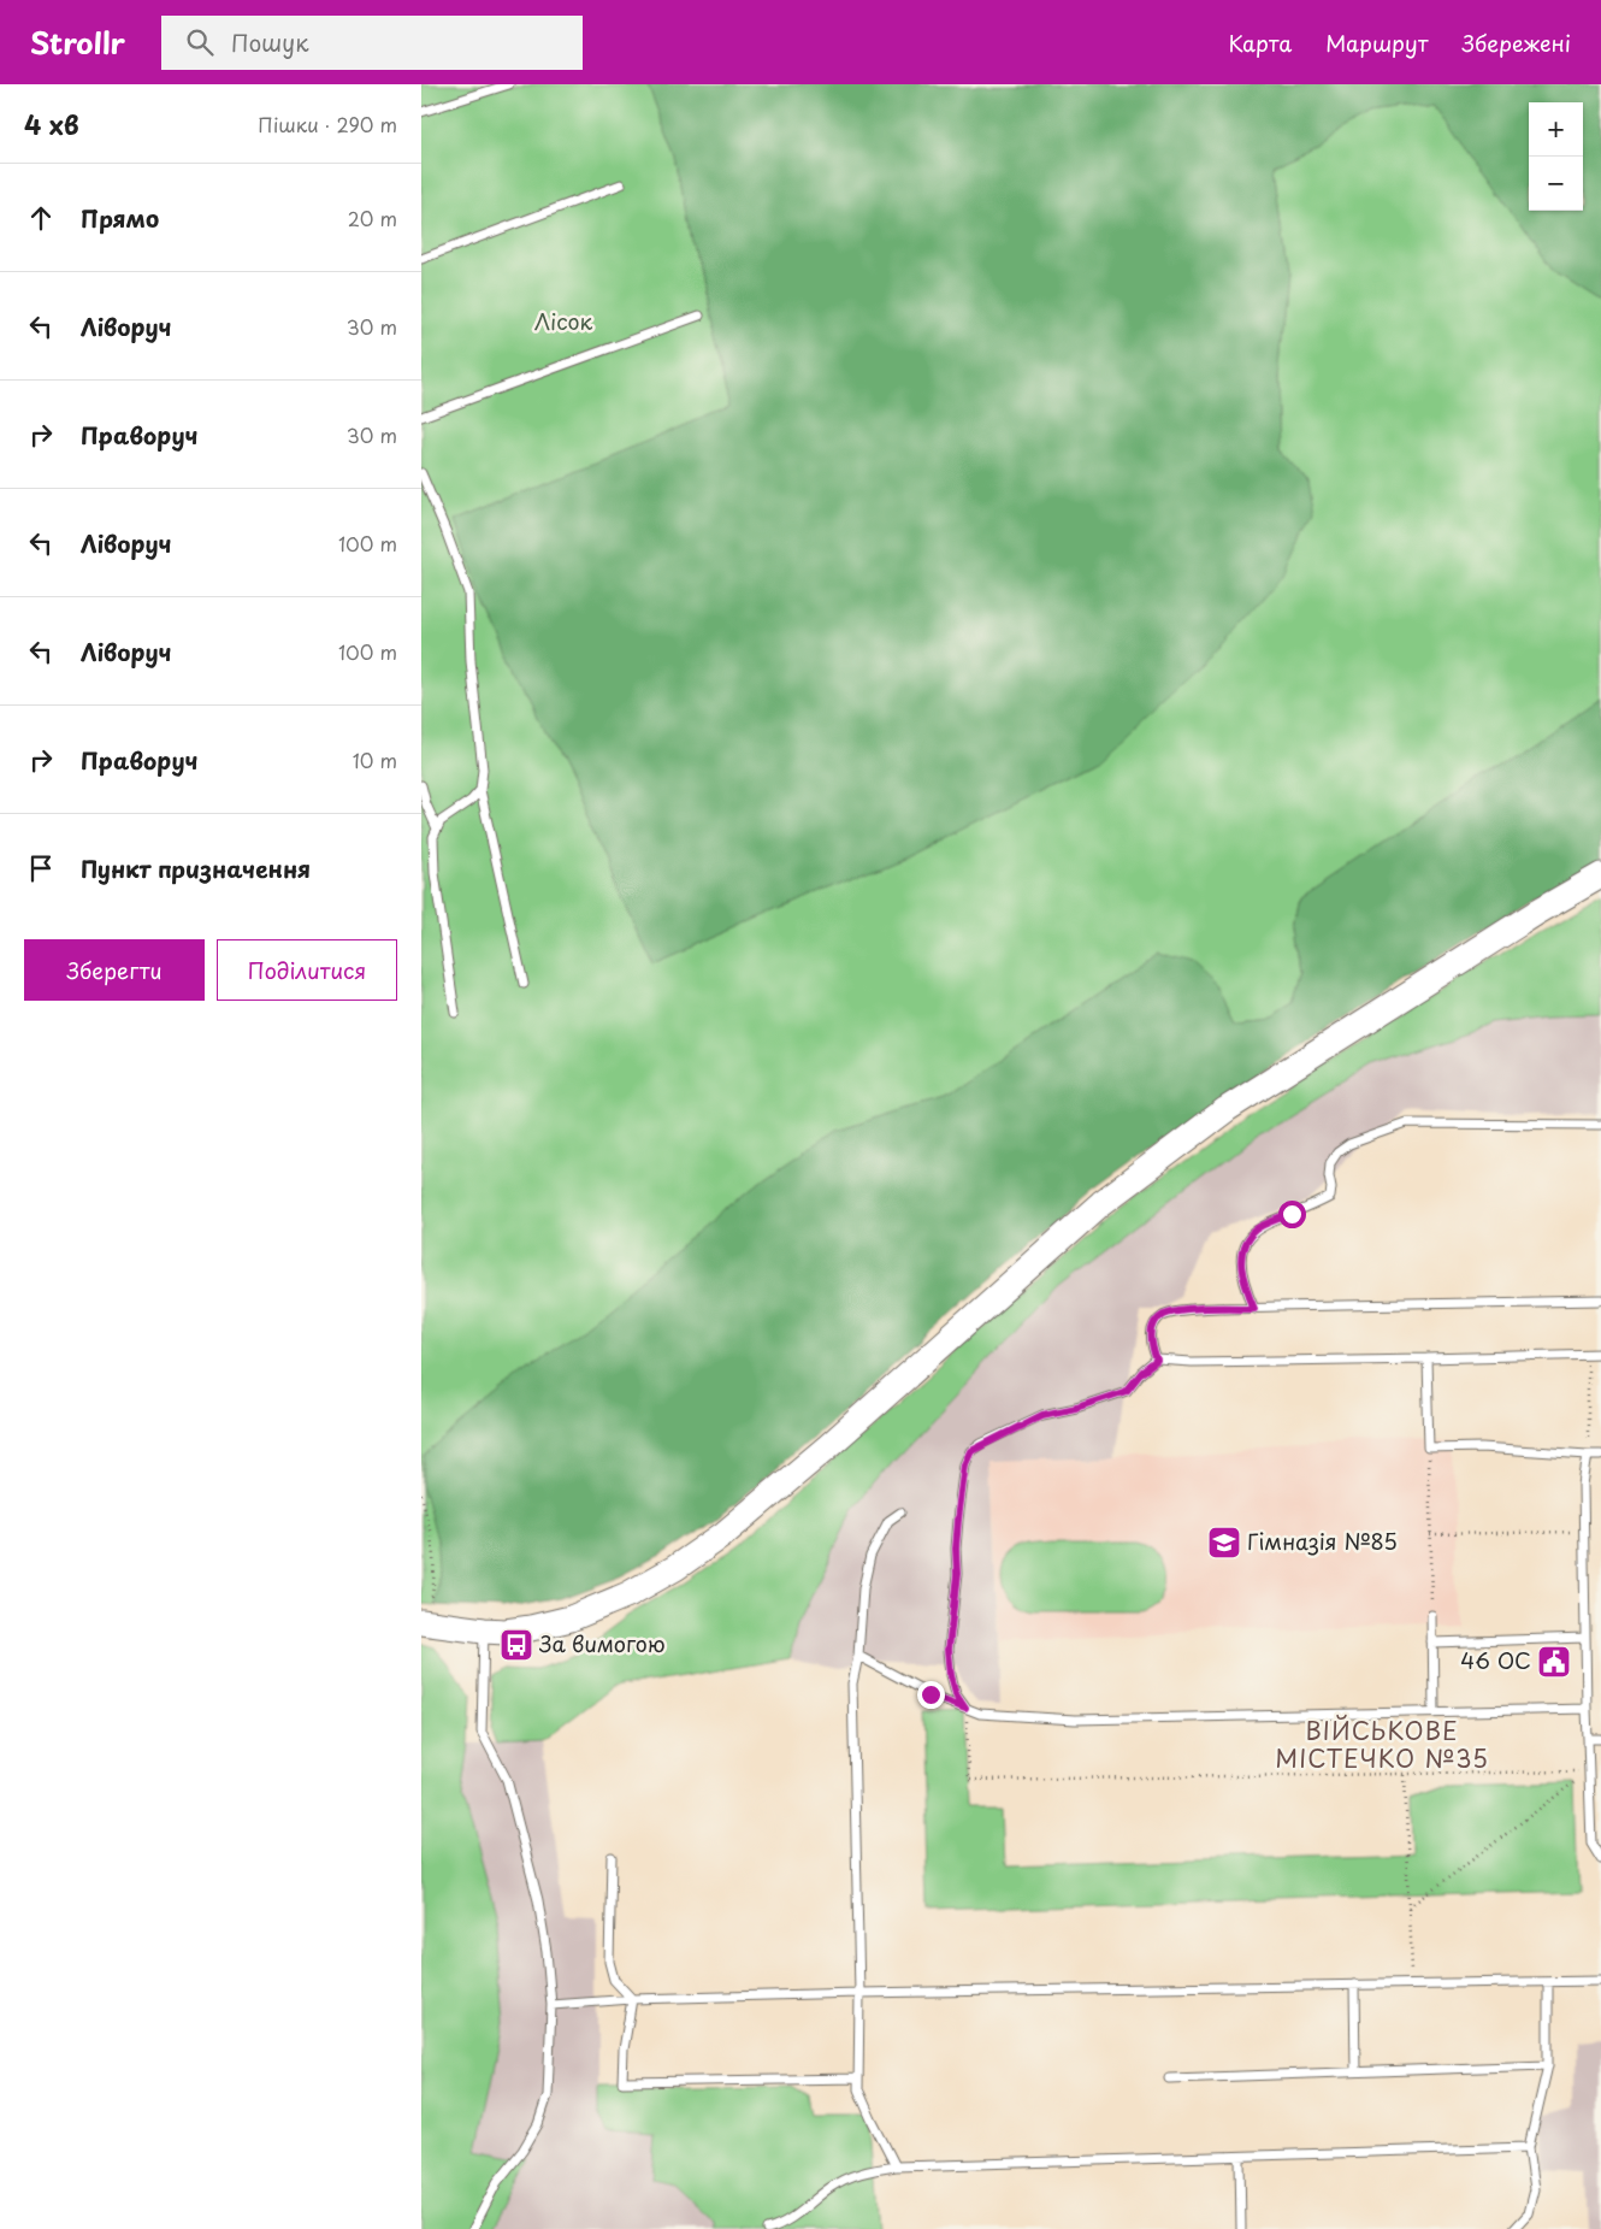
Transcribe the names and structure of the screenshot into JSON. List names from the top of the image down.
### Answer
{
  "districts": ["ВІЙСЬКОВЕ МІСТЕЧКО №35"],
  "parks": ["Лісок"],
  "places": {
    "school or university": ["Гімназія №85"],
    "bus stop": ["За вимогою"],
    "public building": ["46 ОС"]
  },
  "page": {
    "header": "Strollr",
    "search": "Пошук",
    "nav": ["Карта", "Маршрут", "Збережені"],
    "heading": ["4 хв", "Пішки · 290 m"],
    "map_buttons": ["+", "−"],
    "list": [
      ["Прямо", "20 m"],
      ["Ліворуч", "30 m"],
      ["Праворуч", "30 m"],
      ["Ліворуч", "100 m"],
      ["Ліворуч", "100 m"],
      ["Праворуч", "10 m"],
      "Пункт призначення"
    ],
    "buttons": ["Зберегти", "Поділитися"]
  }
}
